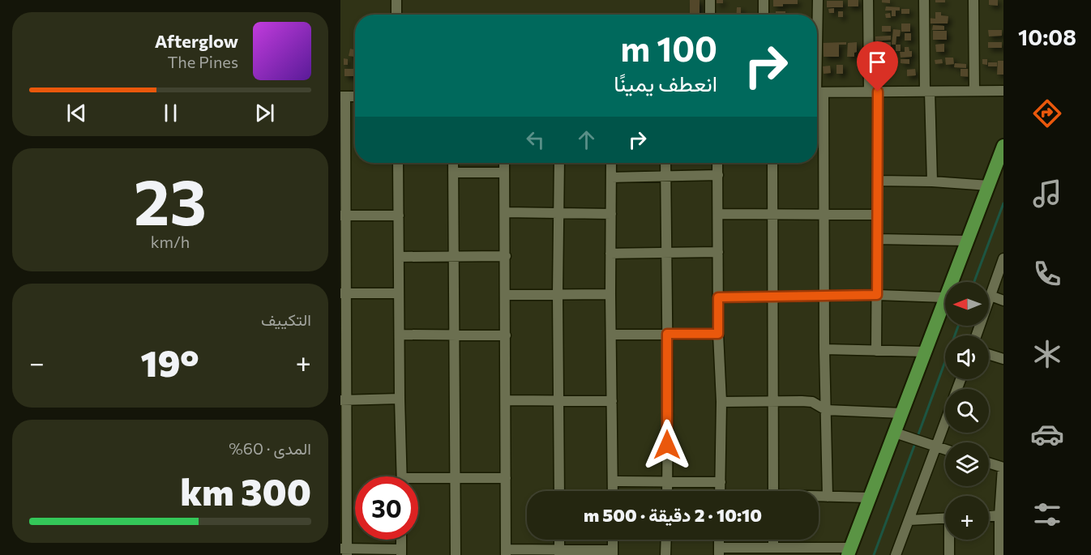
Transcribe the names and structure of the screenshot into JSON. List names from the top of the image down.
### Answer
{
  "north": "left",
  "page": {
    "tabs": "10:08",
    "turn": ["100 m", "انعطف يمينًا"],
    "song": ["Afterglow", "The Pines"],
    "tile": [
      ["23", "km/h"],
      "التكييف",
      ["المدى · 60%", "300 km"]
    ],
    "map_buttons": "+",
    "heat": ["−", "19°", "+"],
    "limit": "30",
    "trip": "10:10 · 2 دقيقة · 500 m"
  }
}
